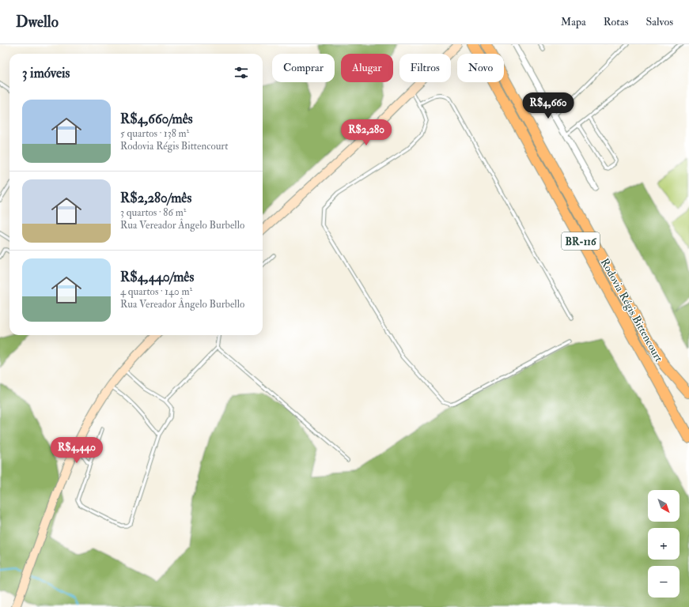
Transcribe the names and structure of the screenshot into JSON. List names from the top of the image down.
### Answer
{
  "streets": {
    "highway": ["BR-116", "Rodovia Régis Bittencourt"]
  },
  "north": "bottom right",
  "page": {
    "header": "Dwello",
    "nav": ["Mapa", "Rotas", "Salvos"],
    "chip": [
      "Comprar",
      "Alugar",
      "Filtros",
      "Novo"
    ],
    "heading": "3 imóveis",
    "list": [
      {
        "name": "R$4,660/mês",
        "note": "5 quartos · 138 m² · Rodovia Régis Bittencourt"
      },
      {
        "name": "R$2,280/mês",
        "note": "3 quartos · 86 m² · Rua Vereador Ângelo Burbello"
      },
      {
        "name": "R$4,440/mês",
        "note": "4 quartos · 140 m² · Rua Vereador Ângelo Burbello"
      }
    ],
    "price": ["R$4,660", "R$2,280", "R$4,440"],
    "map_buttons": ["+", "−"]
  }
}
